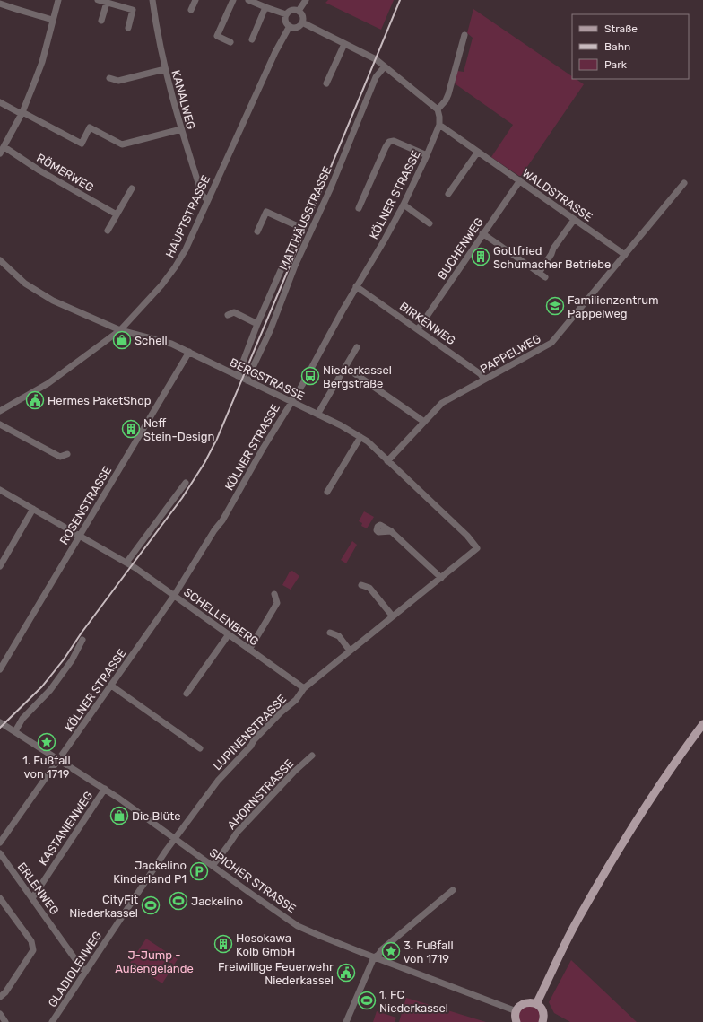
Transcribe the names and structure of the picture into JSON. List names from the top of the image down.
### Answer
{
  "streets": {
    "street": [
      "KANALWEG",
      "RÖMERWEG",
      "KÖLNER STRASSE",
      "WALDSTRASSE",
      "HAUPTSTRASSE",
      "MATTHÄUSSTRASSE",
      "BUCHENWEG",
      "BIRKENWEG",
      "PAPPELWEG",
      "BERGSTRASSE",
      "ROSENSTRASSE",
      "SCHELLENBERG",
      "LUPINENSTRASSE",
      "AHORNSTRASSE",
      "KASTANIENWEG",
      "SPICHER STRASSE",
      "ERLENWEG",
      "GLADIOLENWEG"
    ]
  },
  "crossings": [
    ["KANALWEG", "HAUPTSTRASSE"],
    ["KÖLNER STRASSE", "WALDSTRASSE"],
    ["KÖLNER STRASSE", "BIRKENWEG"],
    ["KÖLNER STRASSE", "BERGSTRASSE"],
    ["KÖLNER STRASSE", "SCHELLENBERG"],
    ["KÖLNER STRASSE", "SPICHER STRASSE"],
    ["WALDSTRASSE", "BUCHENWEG"],
    ["WALDSTRASSE", "PAPPELWEG"],
    ["HAUPTSTRASSE", "BERGSTRASSE"],
    ["MATTHÄUSSTRASSE", "BERGSTRASSE"],
    ["BUCHENWEG", "BIRKENWEG"],
    ["BIRKENWEG", "PAPPELWEG"],
    ["PAPPELWEG", "BERGSTRASSE"],
    ["BERGSTRASSE", "ROSENSTRASSE"],
    ["BERGSTRASSE", "LUPINENSTRASSE"],
    ["ROSENSTRASSE", "SCHELLENBERG"],
    ["SCHELLENBERG", "LUPINENSTRASSE"],
    ["LUPINENSTRASSE", "SPICHER STRASSE"],
    ["LUPINENSTRASSE", "GLADIOLENWEG"],
    ["AHORNSTRASSE", "SPICHER STRASSE"],
    ["KASTANIENWEG", "SPICHER STRASSE"],
    ["KASTANIENWEG", "ERLENWEG"],
    ["SPICHER STRASSE", "GLADIOLENWEG"],
    ["ERLENWEG", "GLADIOLENWEG"]
  ],
  "parks": ["J-Jump - Außengelände"],
  "places": {
    "building": ["Gottfried Schumacher Betriebe", "Neff Stein-Design", "Hosokawa Kolb GmbH"],
    "school or university": ["Familienzentrum Pappelweg"],
    "shop": ["Schell", "Die Blüte"],
    "bus stop": ["Niederkassel Bergstraße"],
    "public building": ["Hermes PaketShop", "Freiwillige Feuerwehr Niederkassel"],
    "place": ["1. Fußfall von 1719", "3. Fußfall von 1719"],
    "parking": ["Jackelino Kinderland P1"],
    "sports": ["Jackelino", "CityFit Niederkassel", "1. FC Niederkassel"]
  },
  "legend": ["Straße", "Bahn", "Park"]
}
